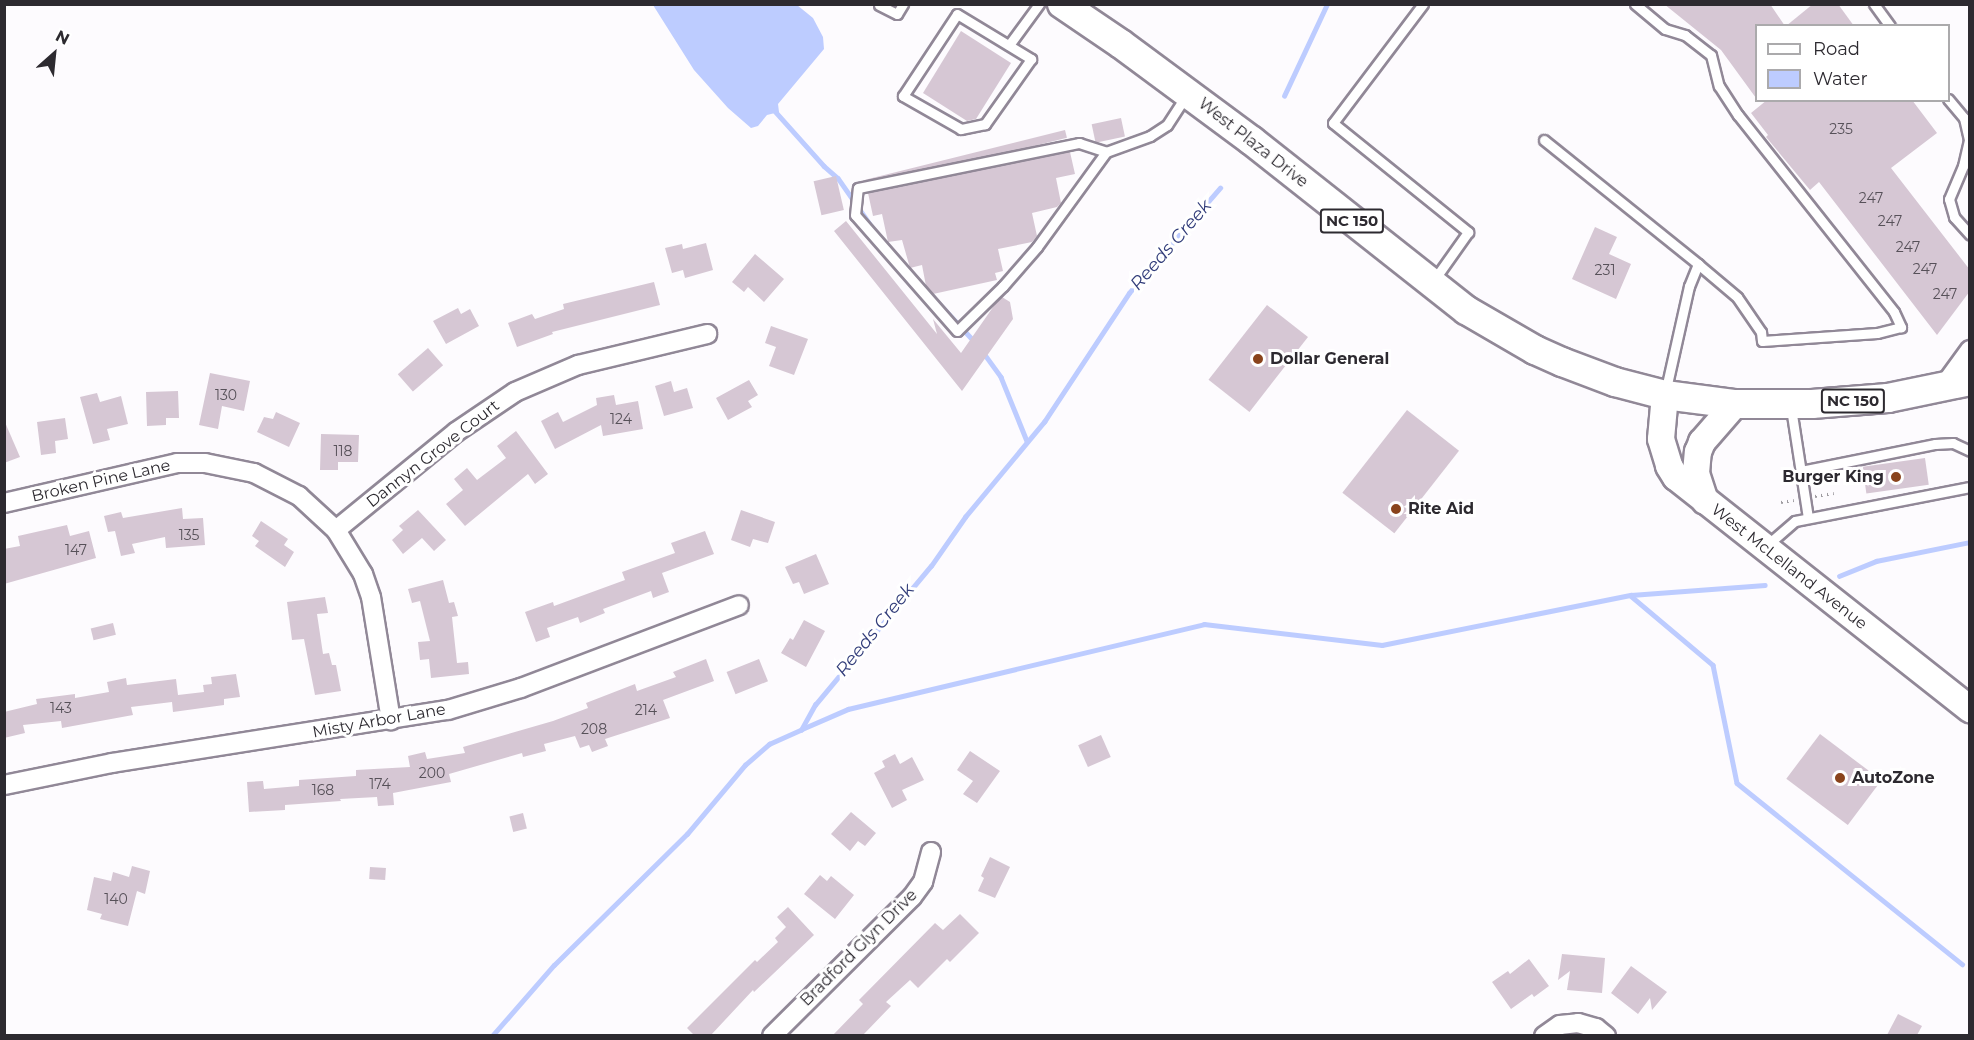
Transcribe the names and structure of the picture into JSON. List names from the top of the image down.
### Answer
{
  "streets": {
    "main road": ["West Plaza Drive", "NC 150"],
    "street": [
      "Dannyn Grove Court",
      "Broken Pine Lane",
      "West McLelland Avenue",
      "Misty Arbor Lane",
      "Bradford Glyn Drive"
    ]
  },
  "crossings": [
    ["West Plaza Drive", "NC 150"],
    ["West Plaza Drive", "West McLelland Avenue"],
    ["NC 150", "West McLelland Avenue"],
    ["Dannyn Grove Court", "Broken Pine Lane"],
    ["Broken Pine Lane", "Misty Arbor Lane"]
  ],
  "water": ["Reeds Creek"],
  "places": [
    "Dollar General",
    "Burger King",
    "Rite Aid",
    "AutoZone"
  ],
  "house_numbers": [
    "235",
    "247",
    "247",
    "247",
    "247",
    "231",
    "247",
    "130",
    "124",
    "118",
    "135",
    "147",
    "143",
    "214",
    "208",
    "200",
    "174",
    "168",
    "140"
  ],
  "legend": ["Road", "Water"],
  "north": "top right"
}
